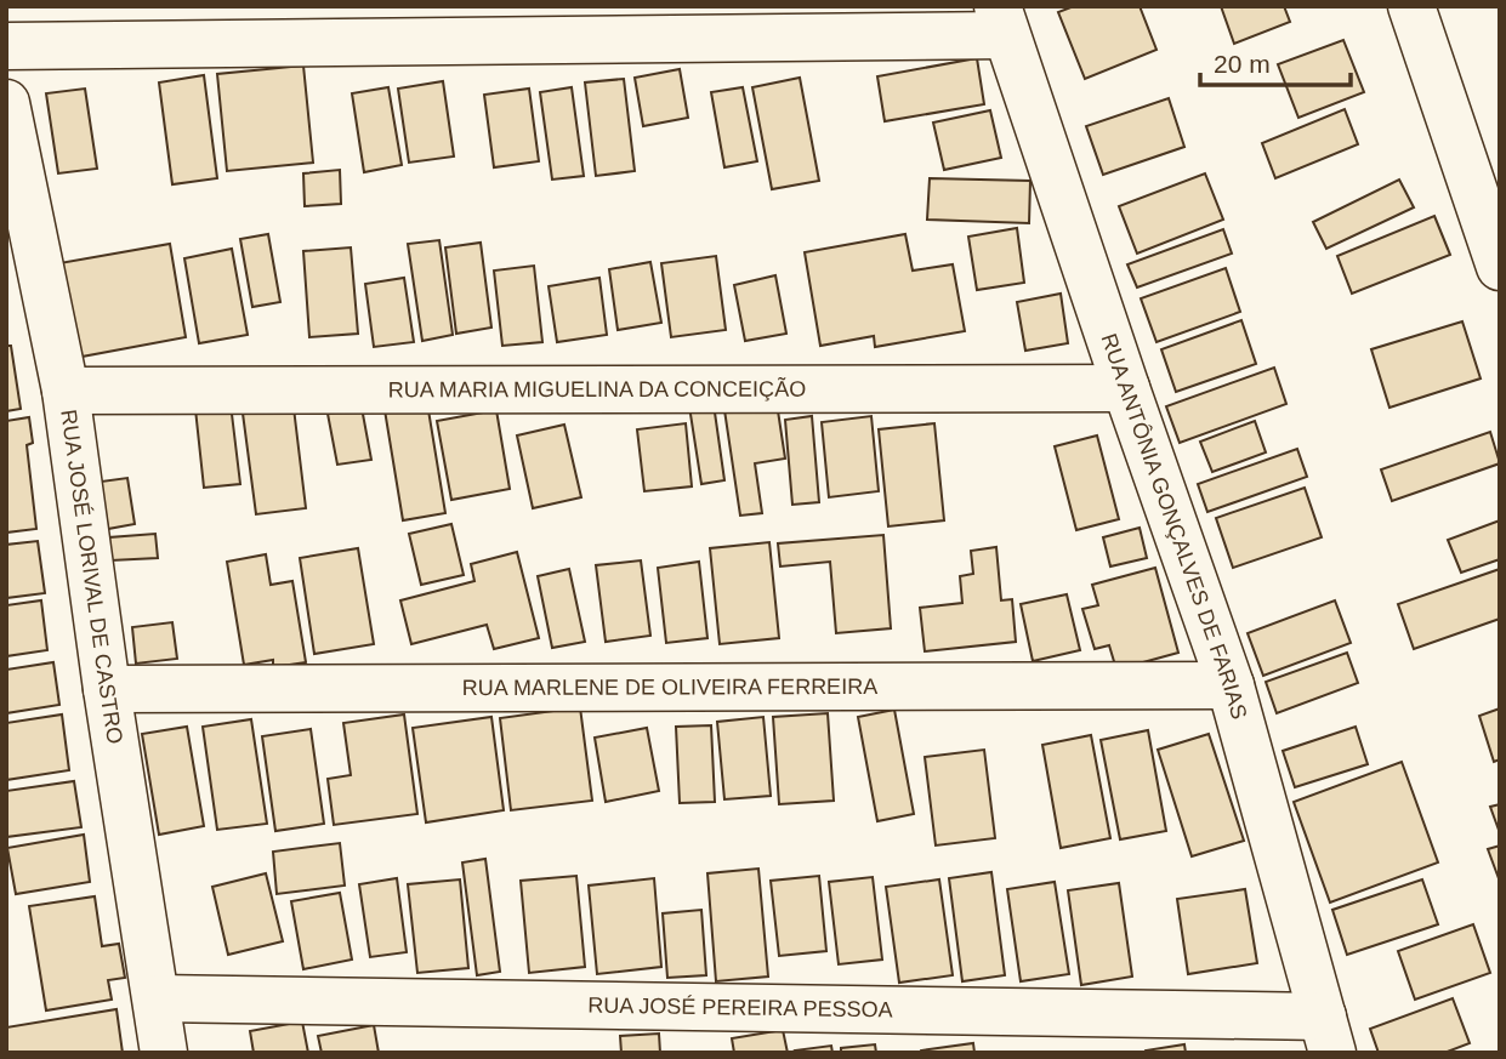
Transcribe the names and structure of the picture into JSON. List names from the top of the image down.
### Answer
{
  "streets": {
    "street": [
      "RUA MARIA MIGUELINA DA CONCEIÇÃO",
      "RUA ANTÔNIA GONÇALVES DE FARIAS",
      "RUA JOSÉ LORIVAL DE CASTRO",
      "RUA MARLENE DE OLIVEIRA FERREIRA",
      "RUA JOSÉ PEREIRA PESSOA"
    ]
  },
  "crossings": [
    ["RUA MARIA MIGUELINA DA CONCEIÇÃO", "RUA ANTÔNIA GONÇALVES DE FARIAS"],
    ["RUA MARIA MIGUELINA DA CONCEIÇÃO", "RUA JOSÉ LORIVAL DE CASTRO"],
    ["RUA ANTÔNIA GONÇALVES DE FARIAS", "RUA MARLENE DE OLIVEIRA FERREIRA"],
    ["RUA ANTÔNIA GONÇALVES DE FARIAS", "RUA JOSÉ PEREIRA PESSOA"],
    ["RUA JOSÉ LORIVAL DE CASTRO", "RUA MARLENE DE OLIVEIRA FERREIRA"],
    ["RUA JOSÉ LORIVAL DE CASTRO", "RUA JOSÉ PEREIRA PESSOA"]
  ],
  "scale_bar": "20 m"
}
